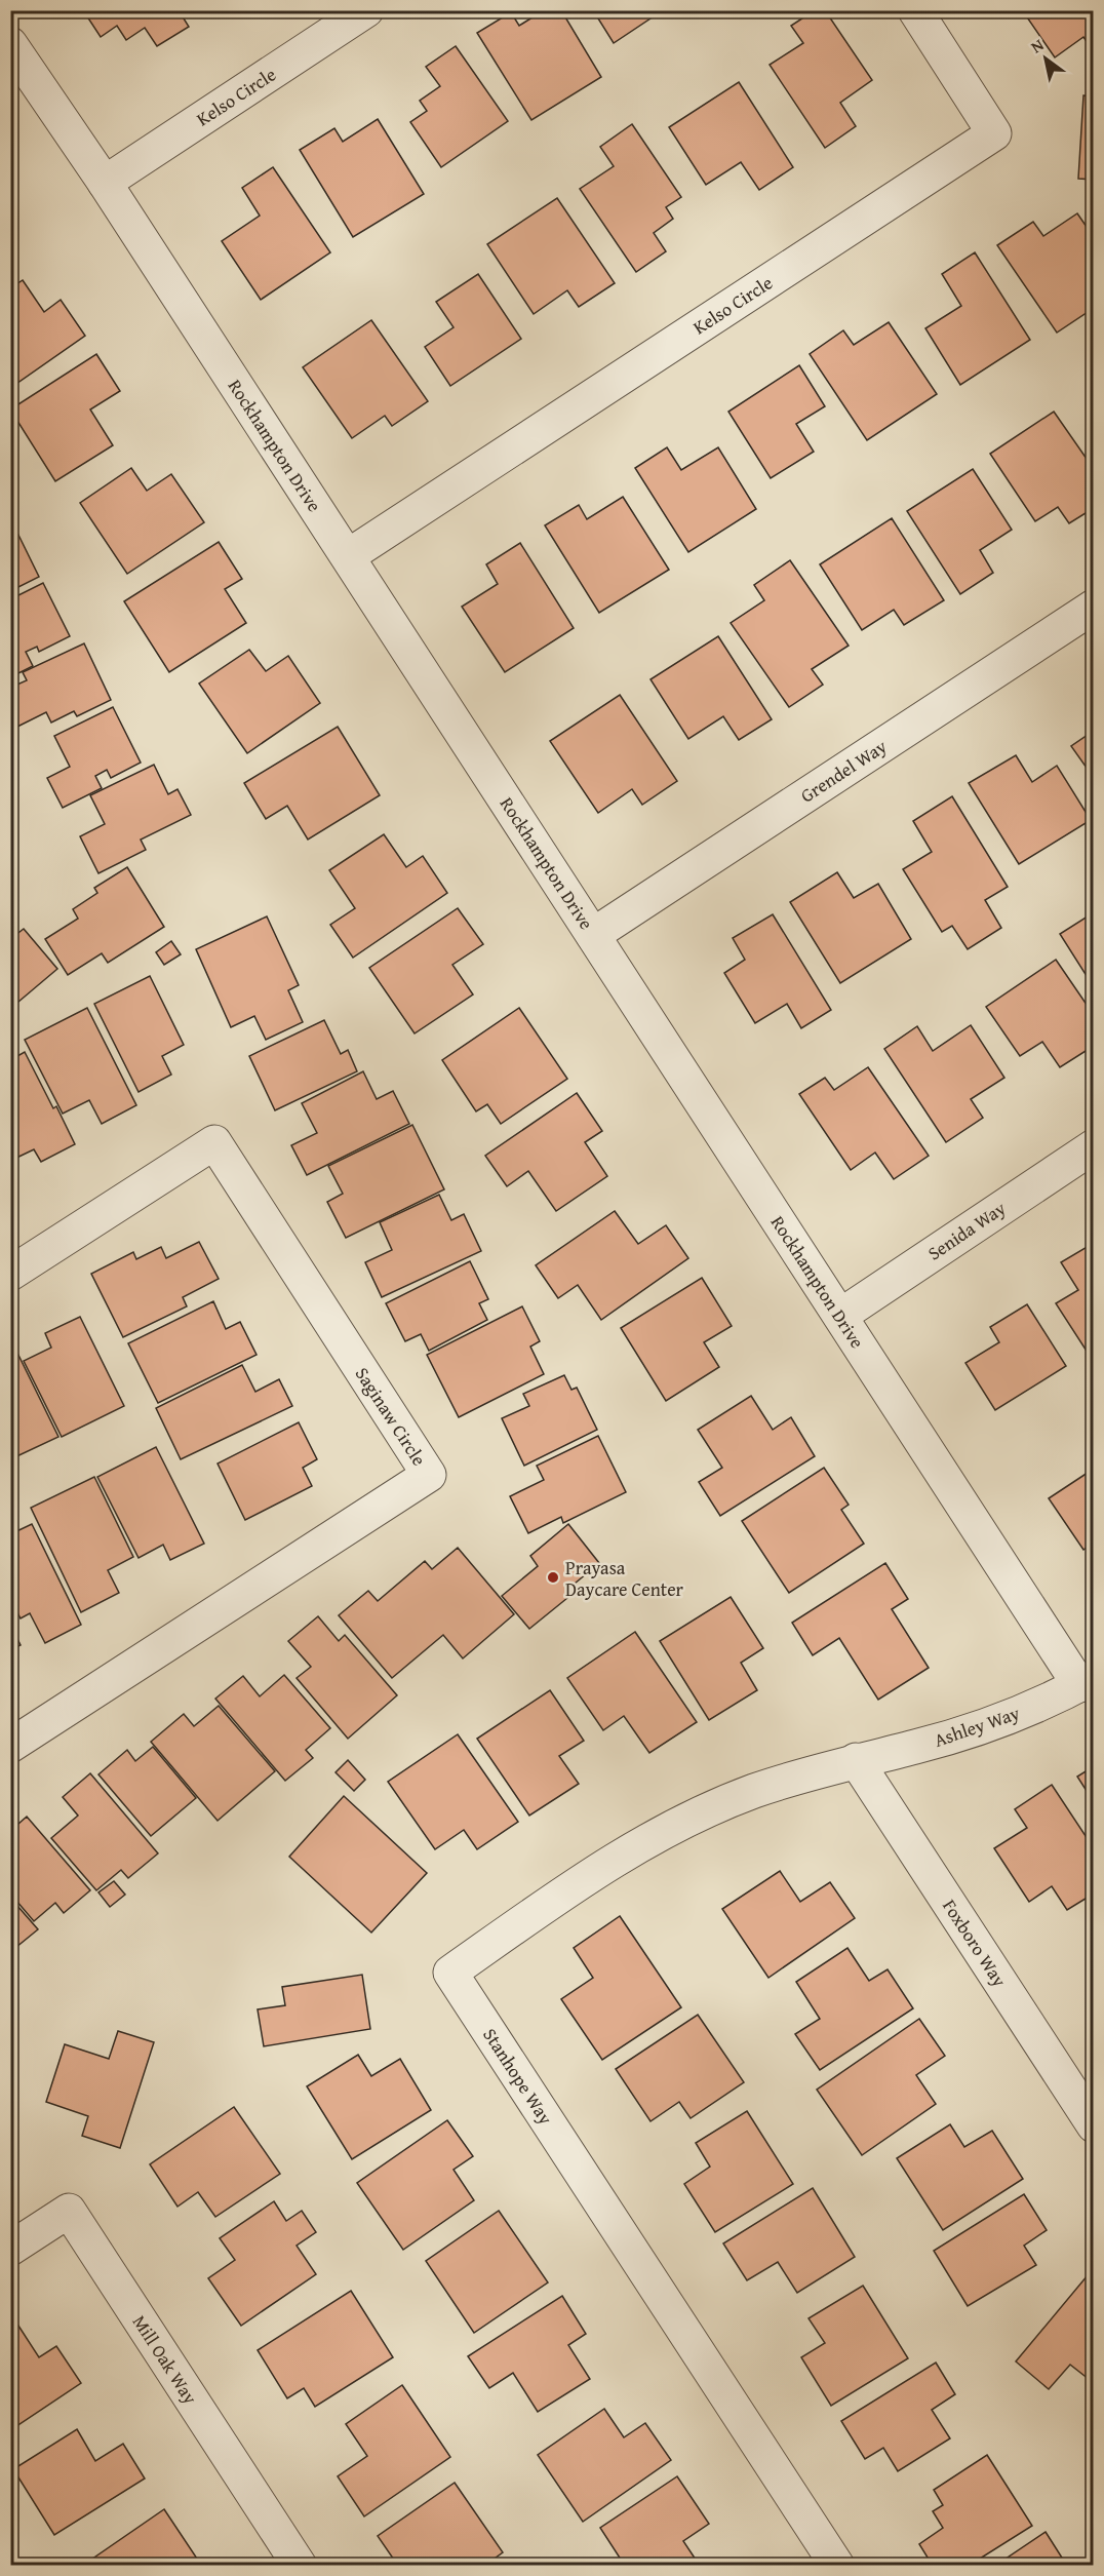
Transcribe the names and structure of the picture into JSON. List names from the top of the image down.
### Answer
{
  "streets": {
    "street": [
      "Kelso Circle",
      "Rockhampton Drive",
      "Grendel Way",
      "Senida Way",
      "Saginaw Circle",
      "Ashley Way",
      "Foxboro Way",
      "Stanhope Way",
      "Mill Oak Way"
    ]
  },
  "crossings": [
    ["Kelso Circle", "Rockhampton Drive"],
    ["Rockhampton Drive", "Grendel Way"],
    ["Rockhampton Drive", "Senida Way"],
    ["Rockhampton Drive", "Ashley Way"],
    ["Ashley Way", "Foxboro Way"],
    ["Ashley Way", "Stanhope Way"],
    ["Foxboro Way", "Stanhope Way"]
  ],
  "places": ["Prayasa Daycare Center"],
  "north": "top left"
}
